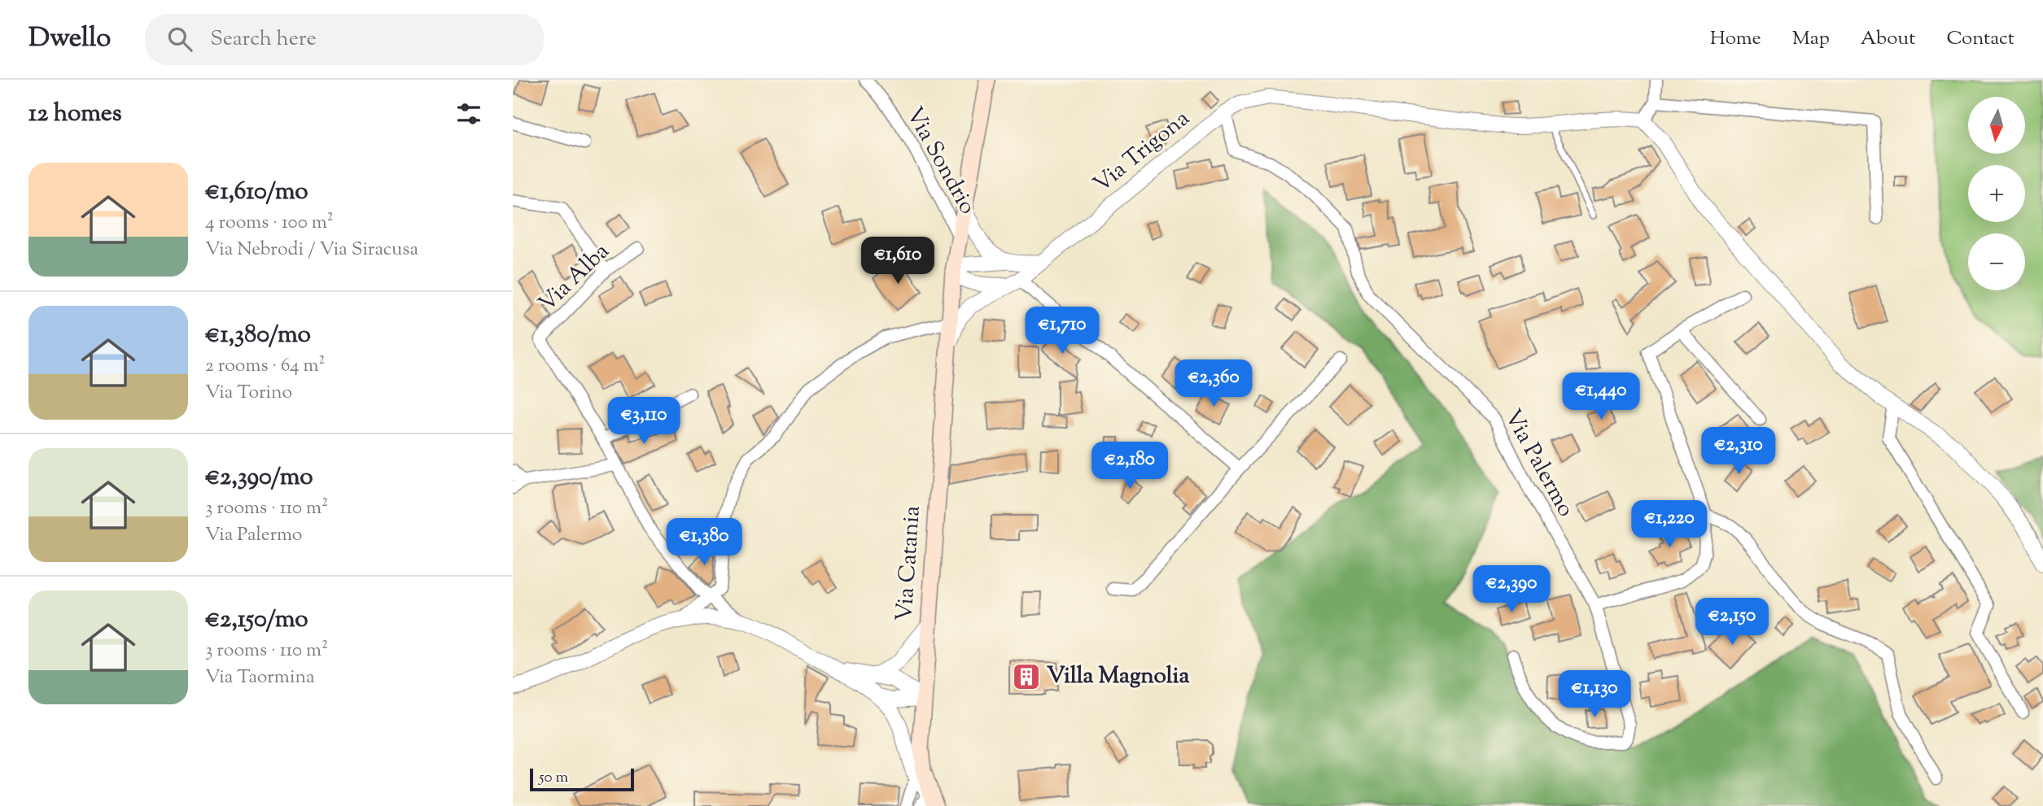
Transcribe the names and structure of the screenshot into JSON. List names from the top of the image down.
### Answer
{
  "streets": {
    "main road": ["Via Catania"],
    "street": [
      "Via Trigona",
      "Via Sondrio",
      "Via Alba",
      "Via Palermo"
    ]
  },
  "crossings": [
    ["Via Trigona", "Via Palermo"],
    ["Via Trigona", "Via Catania"],
    ["Via Sondrio", "Via Catania"]
  ],
  "places": {
    "building": ["Villa Magnolia"]
  },
  "scale_bar": "50 m",
  "north": "bottom",
  "page": {
    "header": "Dwello",
    "search": "Search here",
    "nav": [
      "Home",
      "Map",
      "About",
      "Contact"
    ],
    "heading": "12 homes",
    "map_buttons": ["+", "−"],
    "list": [
      {
        "name": "€1,610/mo",
        "note": "4 rooms · 100 m² · Via Nebrodi / Via Siracusa"
      },
      {
        "name": "€1,380/mo",
        "note": "2 rooms · 64 m² · Via Torino"
      },
      {
        "name": "€2,390/mo",
        "note": "3 rooms · 110 m² · Via Palermo"
      },
      {
        "name": "€2,150/mo",
        "note": "3 rooms · 110 m² · Via Taormina"
      }
    ],
    "price": [
      "€1,610",
      "€1,710",
      "€2,360",
      "€1,440",
      "€3,110",
      "€2,310",
      "€2,180",
      "€1,220",
      "€1,380",
      "€2,390",
      "€2,150",
      "€1,130"
    ],
    "scale": "50 m"
  }
}
